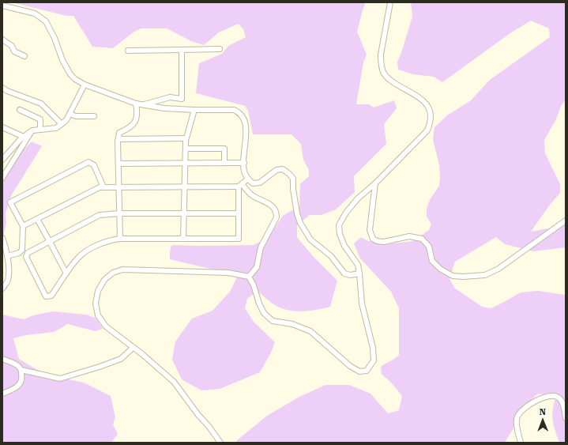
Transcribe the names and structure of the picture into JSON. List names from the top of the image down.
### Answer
{
  "north": "top"
}
